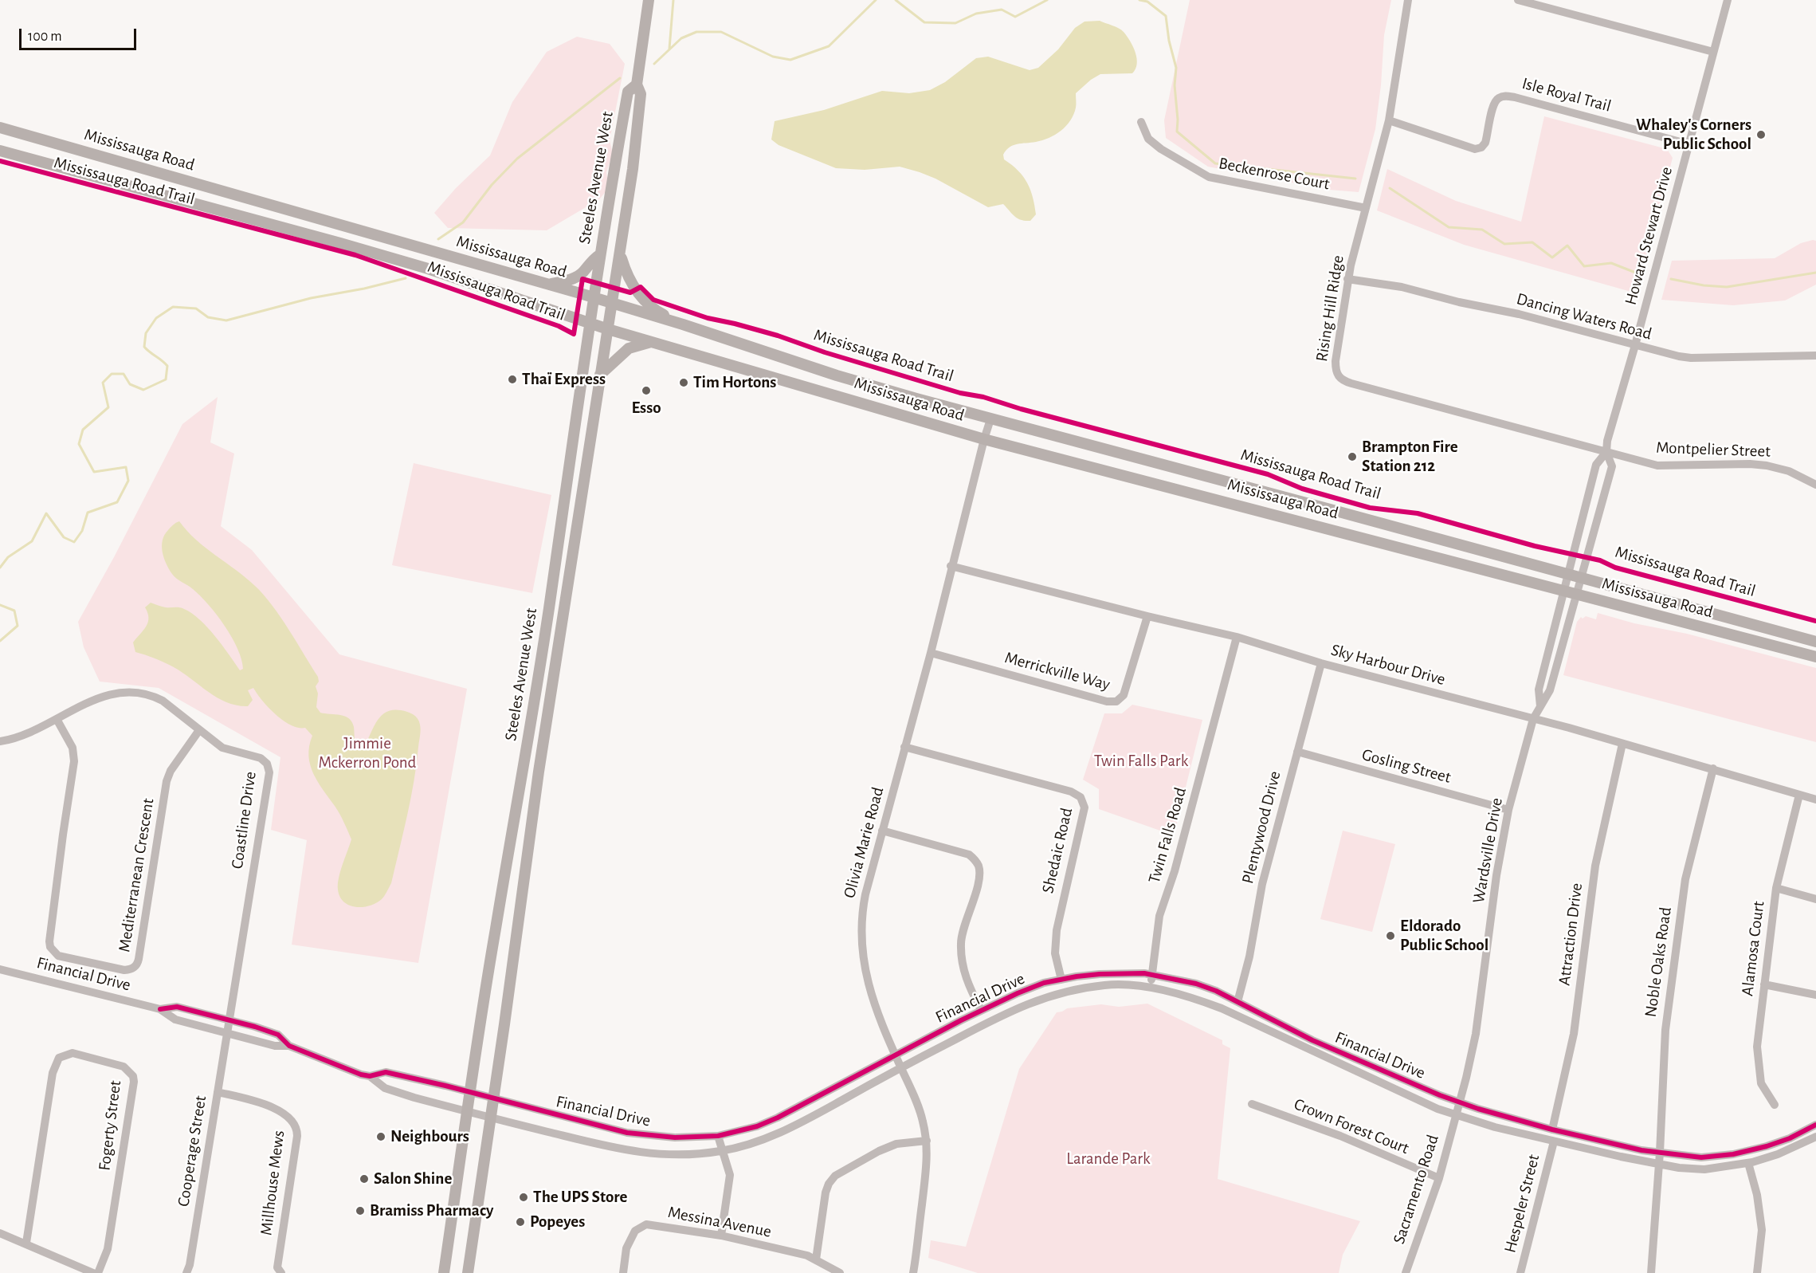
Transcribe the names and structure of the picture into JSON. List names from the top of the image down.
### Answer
{
  "streets": {
    "main road": ["Mississauga Road", "Steeles Avenue West"],
    "street": [
      "Isle Royal Trail",
      "Beckenrose Court",
      "Howard Stewart Drive",
      "Rising Hill Ridge",
      "Dancing Waters Road",
      "Montpelier Street",
      "Sky Harbour Drive",
      "Merrickville Way",
      "Gosling Street",
      "Coastline Drive",
      "Plentywood Drive",
      "Twin Falls Road",
      "Olivia Marie Road",
      "Shedaic Road",
      "Wardsville Drive",
      "Mediterranean Crescent",
      "Attraction Drive",
      "Alamosa Court",
      "Noble Oaks Road",
      "Financial Drive",
      "Fogerty Street",
      "Crown Forest Court",
      "Cooperage Street",
      "Millhouse Mews",
      "Sacramento Road",
      "Hespeler Street",
      "Messina Avenue"
    ],
    "cycle path": ["Mississauga Road Trail"]
  },
  "crossings": [
    ["Isle Royal Trail", "Howard Stewart Drive"],
    ["Isle Royal Trail", "Rising Hill Ridge"],
    ["Mississauga Road", "Steeles Avenue West"],
    ["Mississauga Road", "Howard Stewart Drive"],
    ["Mississauga Road", "Olivia Marie Road"],
    ["Mississauga Road", "Wardsville Drive"],
    ["Beckenrose Court", "Rising Hill Ridge"],
    ["Steeles Avenue West", "Financial Drive"],
    ["Howard Stewart Drive", "Rising Hill Ridge"],
    ["Howard Stewart Drive", "Dancing Waters Road"],
    ["Howard Stewart Drive", "Montpelier Street"],
    ["Howard Stewart Drive", "Wardsville Drive"],
    ["Rising Hill Ridge", "Dancing Waters Road"],
    ["Rising Hill Ridge", "Montpelier Street"],
    ["Sky Harbour Drive", "Merrickville Way"],
    ["Sky Harbour Drive", "Plentywood Drive"],
    ["Sky Harbour Drive", "Twin Falls Road"],
    ["Sky Harbour Drive", "Olivia Marie Road"],
    ["Sky Harbour Drive", "Wardsville Drive"],
    ["Sky Harbour Drive", "Attraction Drive"],
    ["Sky Harbour Drive", "Alamosa Court"],
    ["Sky Harbour Drive", "Noble Oaks Road"],
    ["Merrickville Way", "Olivia Marie Road"],
    ["Gosling Street", "Plentywood Drive"],
    ["Gosling Street", "Wardsville Drive"],
    ["Coastline Drive", "Mediterranean Crescent"],
    ["Coastline Drive", "Financial Drive"],
    ["Coastline Drive", "Cooperage Street"],
    ["Plentywood Drive", "Financial Drive"],
    ["Twin Falls Road", "Financial Drive"],
    ["Olivia Marie Road", "Shedaic Road"],
    ["Olivia Marie Road", "Financial Drive"],
    ["Shedaic Road", "Financial Drive"],
    ["Wardsville Drive", "Financial Drive"],
    ["Wardsville Drive", "Sacramento Road"],
    ["Attraction Drive", "Financial Drive"],
    ["Noble Oaks Road", "Financial Drive"],
    ["Financial Drive", "Cooperage Street"],
    ["Financial Drive", "Sacramento Road"],
    ["Financial Drive", "Hespeler Street"],
    ["Crown Forest Court", "Sacramento Road"],
    ["Cooperage Street", "Millhouse Mews"]
  ],
  "parks": ["Jimmie Mckerron Pond", "Twin Falls Park", "Larande Park"],
  "places": [
    "Whaley's Corners Public School",
    "Thaï Express",
    "Tim Hortons",
    "Esso",
    "Brampton Fire Station 212",
    "Eldorado Public School",
    "Neighbours",
    "Salon Shine",
    "The UPS Store",
    "Bramiss Pharmacy",
    "Popeyes"
  ],
  "scale_bar": "100 m"
}
